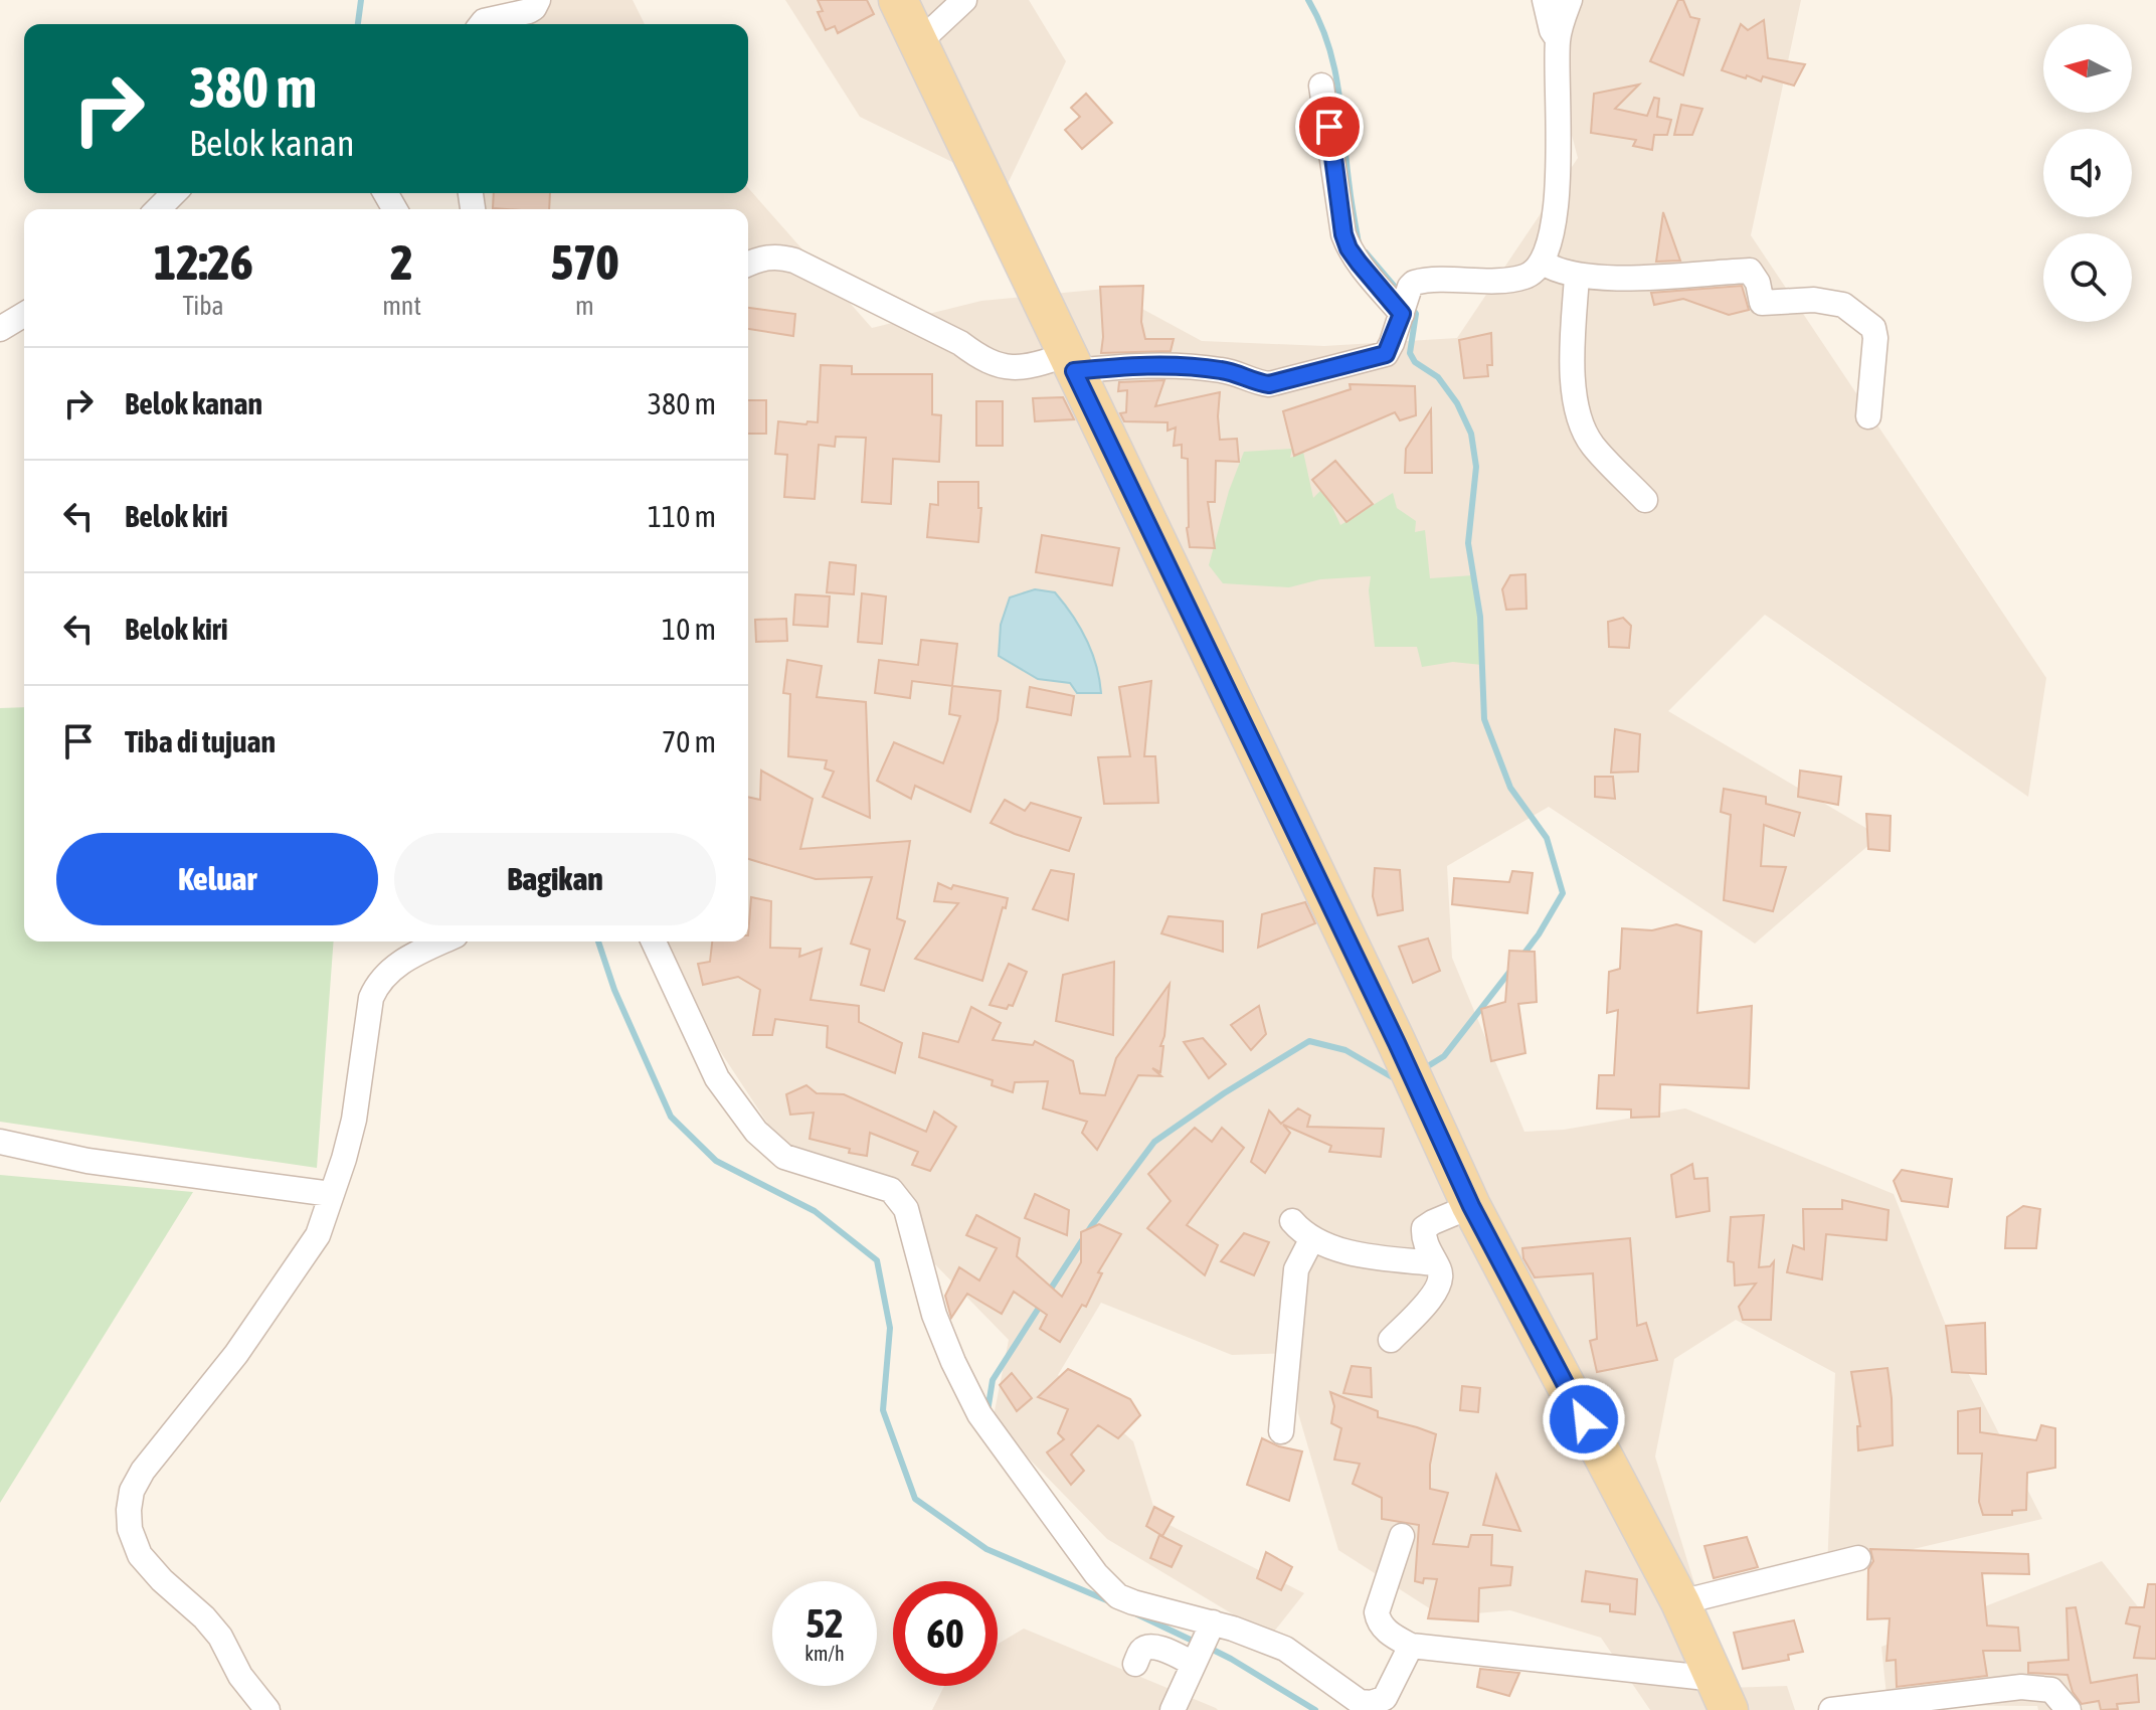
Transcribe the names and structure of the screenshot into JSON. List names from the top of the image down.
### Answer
{
  "north": "left",
  "page": {
    "turn": ["380 m", "Belok kanan"],
    "eta": [
      "12:26",
      "Tiba",
      "2",
      "mnt",
      "570",
      "m"
    ],
    "list": [
      {
        "name": "Belok kanan",
        "value": "380 m"
      },
      {
        "name": "Belok kiri",
        "value": "110 m"
      },
      {
        "name": "Belok kiri",
        "value": "10 m"
      },
      {
        "name": "Tiba di tujuan",
        "value": "70 m"
      }
    ],
    "buttons": ["Keluar", "Bagikan"],
    "speed": "52 km/h",
    "limit": "60"
  }
}
